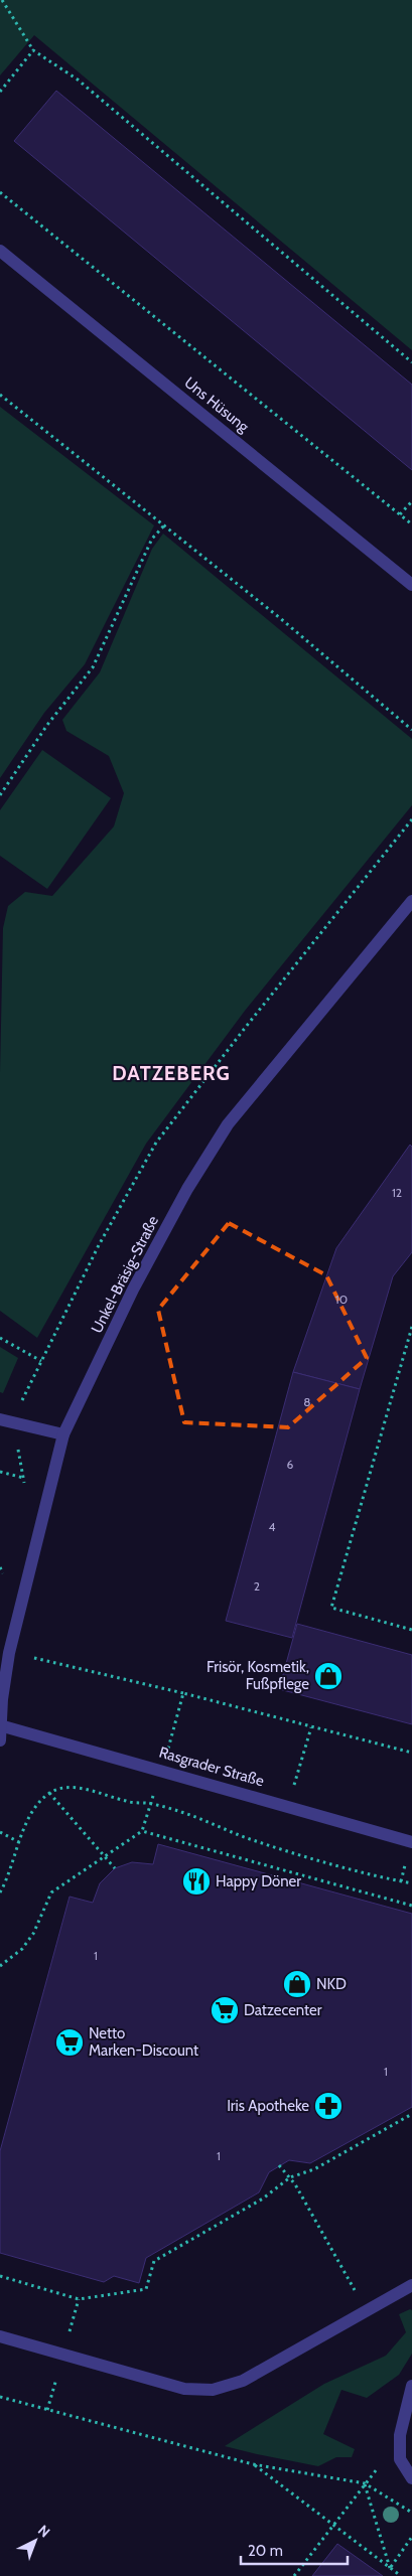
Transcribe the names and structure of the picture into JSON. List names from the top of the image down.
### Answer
{
  "streets": {
    "street": ["Uns Hüsung", "Unkel-Bräsig-Straße", "Rasgrader Straße"]
  },
  "crossings": [
    ["Unkel-Bräsig-Straße", "Rasgrader Straße"]
  ],
  "districts": ["DATZEBERG"],
  "places": {
    "shop": ["Frisör, Kosmetik, Fußpflege", "NKD"],
    "restaurant": ["Happy Döner"],
    "supermarket": ["Datzecenter", "Netto Marken-Discount"],
    "pharmacy": ["Iris Apotheke"]
  },
  "house_numbers": [
    "12",
    "10",
    "8",
    "6",
    "4",
    "2",
    "1",
    "1",
    "1"
  ],
  "scale_bar": "20 m",
  "north": "top right"
}
